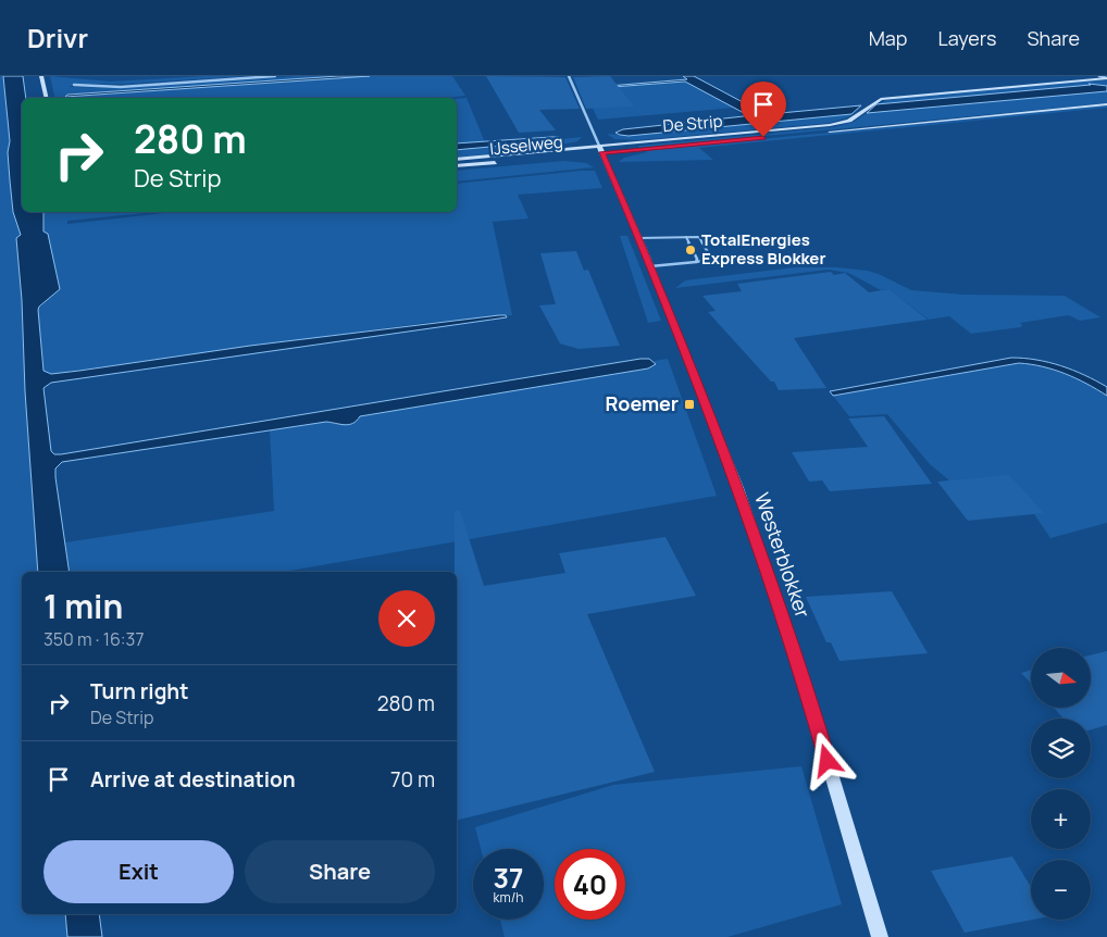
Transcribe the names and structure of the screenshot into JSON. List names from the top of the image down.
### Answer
{
  "streets": {
    "street": ["De Strip", "IJsselweg", "Westerblokker"]
  },
  "crossings": [
    ["De Strip", "IJsselweg"],
    ["De Strip", "Westerblokker"],
    ["IJsselweg", "Westerblokker"]
  ],
  "places": {
    "other": ["TotalEnergies Express Blokker"],
    "transit": ["Roemer"]
  },
  "north": "right",
  "page": {
    "header": "Drivr",
    "nav": ["Map", "Layers", "Share"],
    "turn": ["280 m", "De Strip"],
    "heading": ["1 min", "350 m · 16:37"],
    "map_buttons": ["+", "−"],
    "list": [
      {
        "name": "Turn right",
        "note": "De Strip",
        "value": "280 m"
      },
      {
        "name": "Arrive at destination",
        "value": "70 m"
      }
    ],
    "buttons": ["Exit", "Share"],
    "speed": "37 km/h",
    "limit": "40"
  }
}
